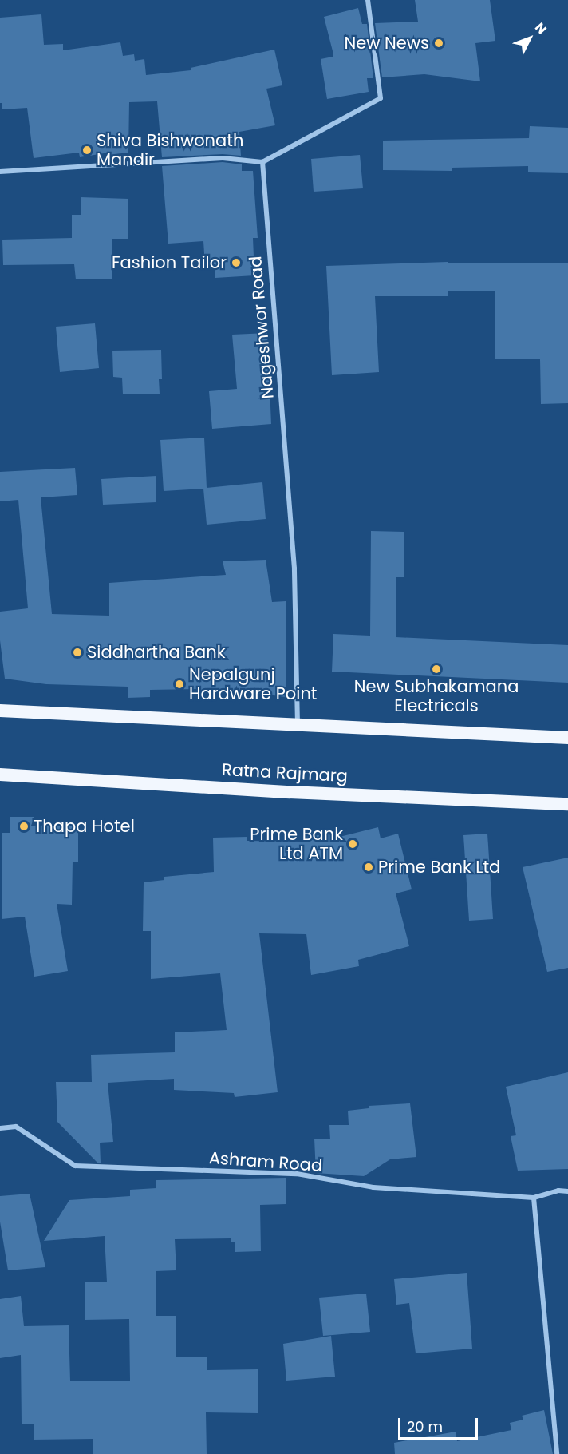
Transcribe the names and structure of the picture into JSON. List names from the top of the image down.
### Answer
{
  "streets": {
    "highway": ["Ratna Rajmarg"],
    "street": ["Nageshwor Road", "Ashram Road"]
  },
  "places": [
    "New News",
    "Shiva Bishwonath Mandir",
    "Fashion Tailor",
    "Siddhartha Bank",
    "New Subhakamana Electricals",
    "Nepalgunj Hardware Point",
    "Thapa Hotel",
    "Prime Bank Ltd ATM",
    "Prime Bank Ltd"
  ],
  "scale_bar": "20 m",
  "north": "top right"
}
